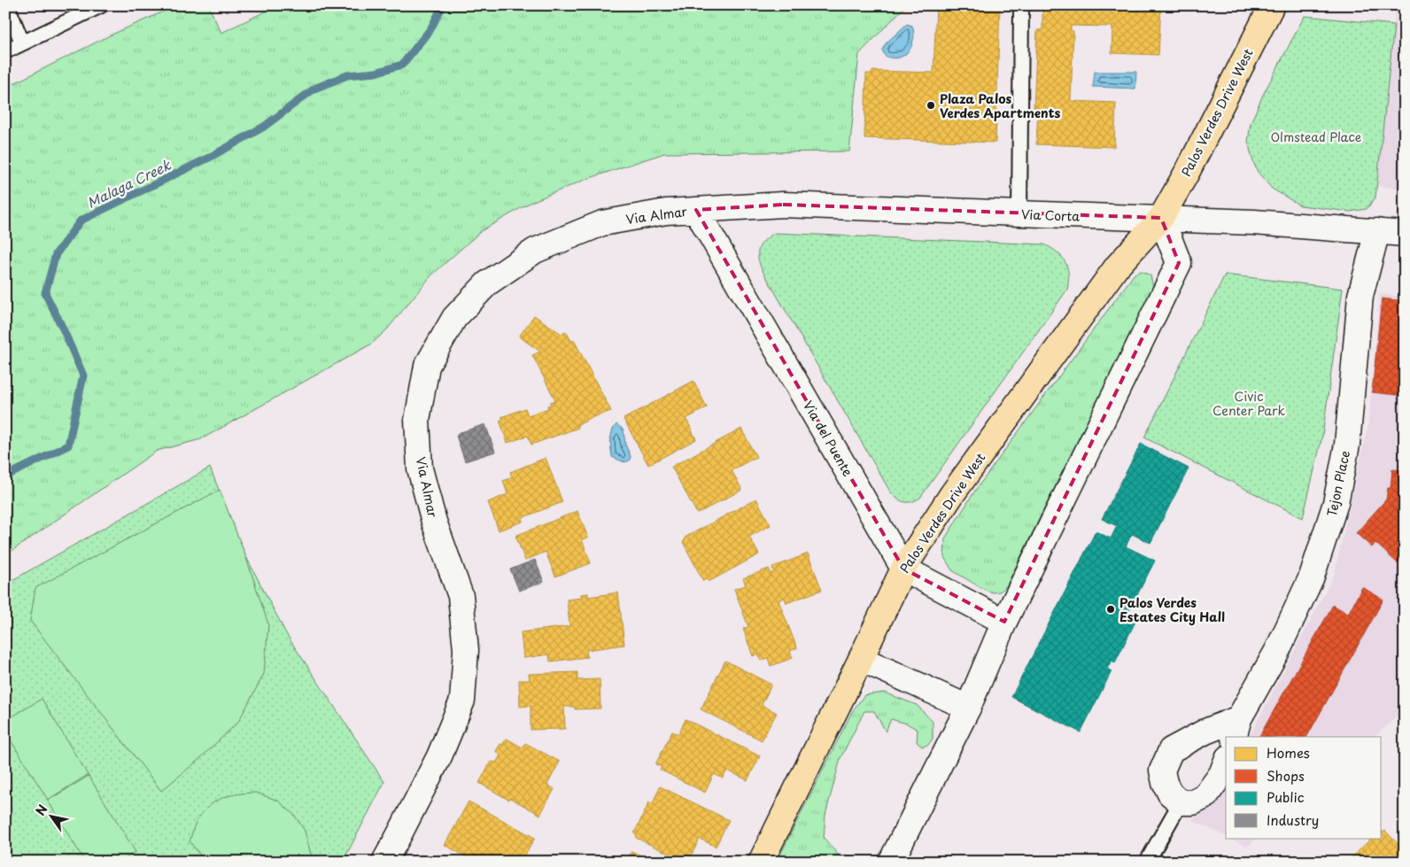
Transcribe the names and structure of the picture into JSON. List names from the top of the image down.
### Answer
{
  "streets": {
    "main road": ["Palos Verdes Drive West"],
    "street": [
      "Via Almar",
      "Via Corta",
      "Via del Puente",
      "Tejon Place"
    ]
  },
  "crossings": [
    ["Palos Verdes Drive West", "Via Corta"],
    ["Palos Verdes Drive West", "Via del Puente"],
    ["Via Almar", "Via Corta"],
    ["Via Almar", "Via del Puente"],
    ["Via Corta", "Via del Puente"],
    ["Via Corta", "Tejon Place"]
  ],
  "water": ["Malaga Creek"],
  "parks": ["Olmstead Place", "Civic Center Park"],
  "places": ["Plaza Palos Verdes Apartments", "Palos Verdes Estates City Hall"],
  "legend": [
    "Homes",
    "Shops",
    "Public",
    "Industry"
  ],
  "north": "top left"
}
